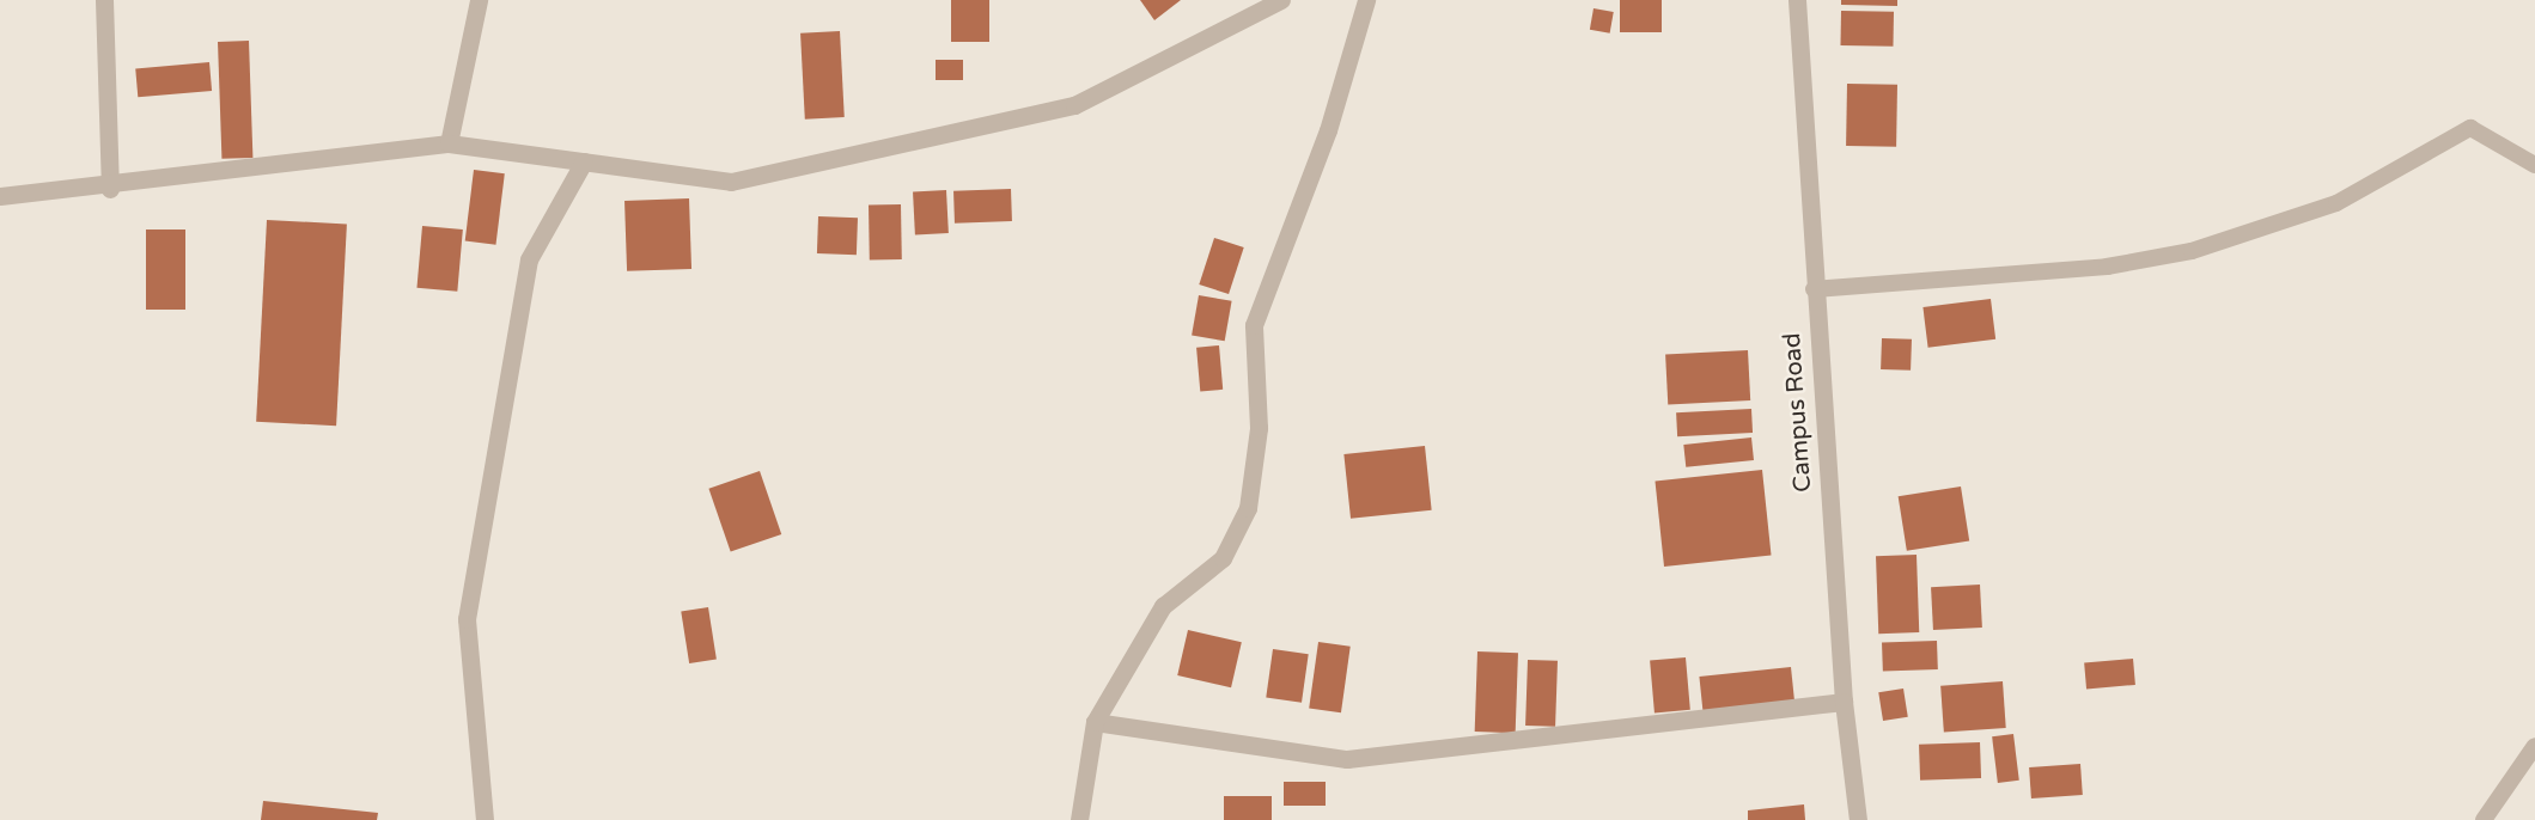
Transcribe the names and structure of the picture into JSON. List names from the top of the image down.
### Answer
{
  "streets": {
    "street": ["Campus Road"]
  }
}
